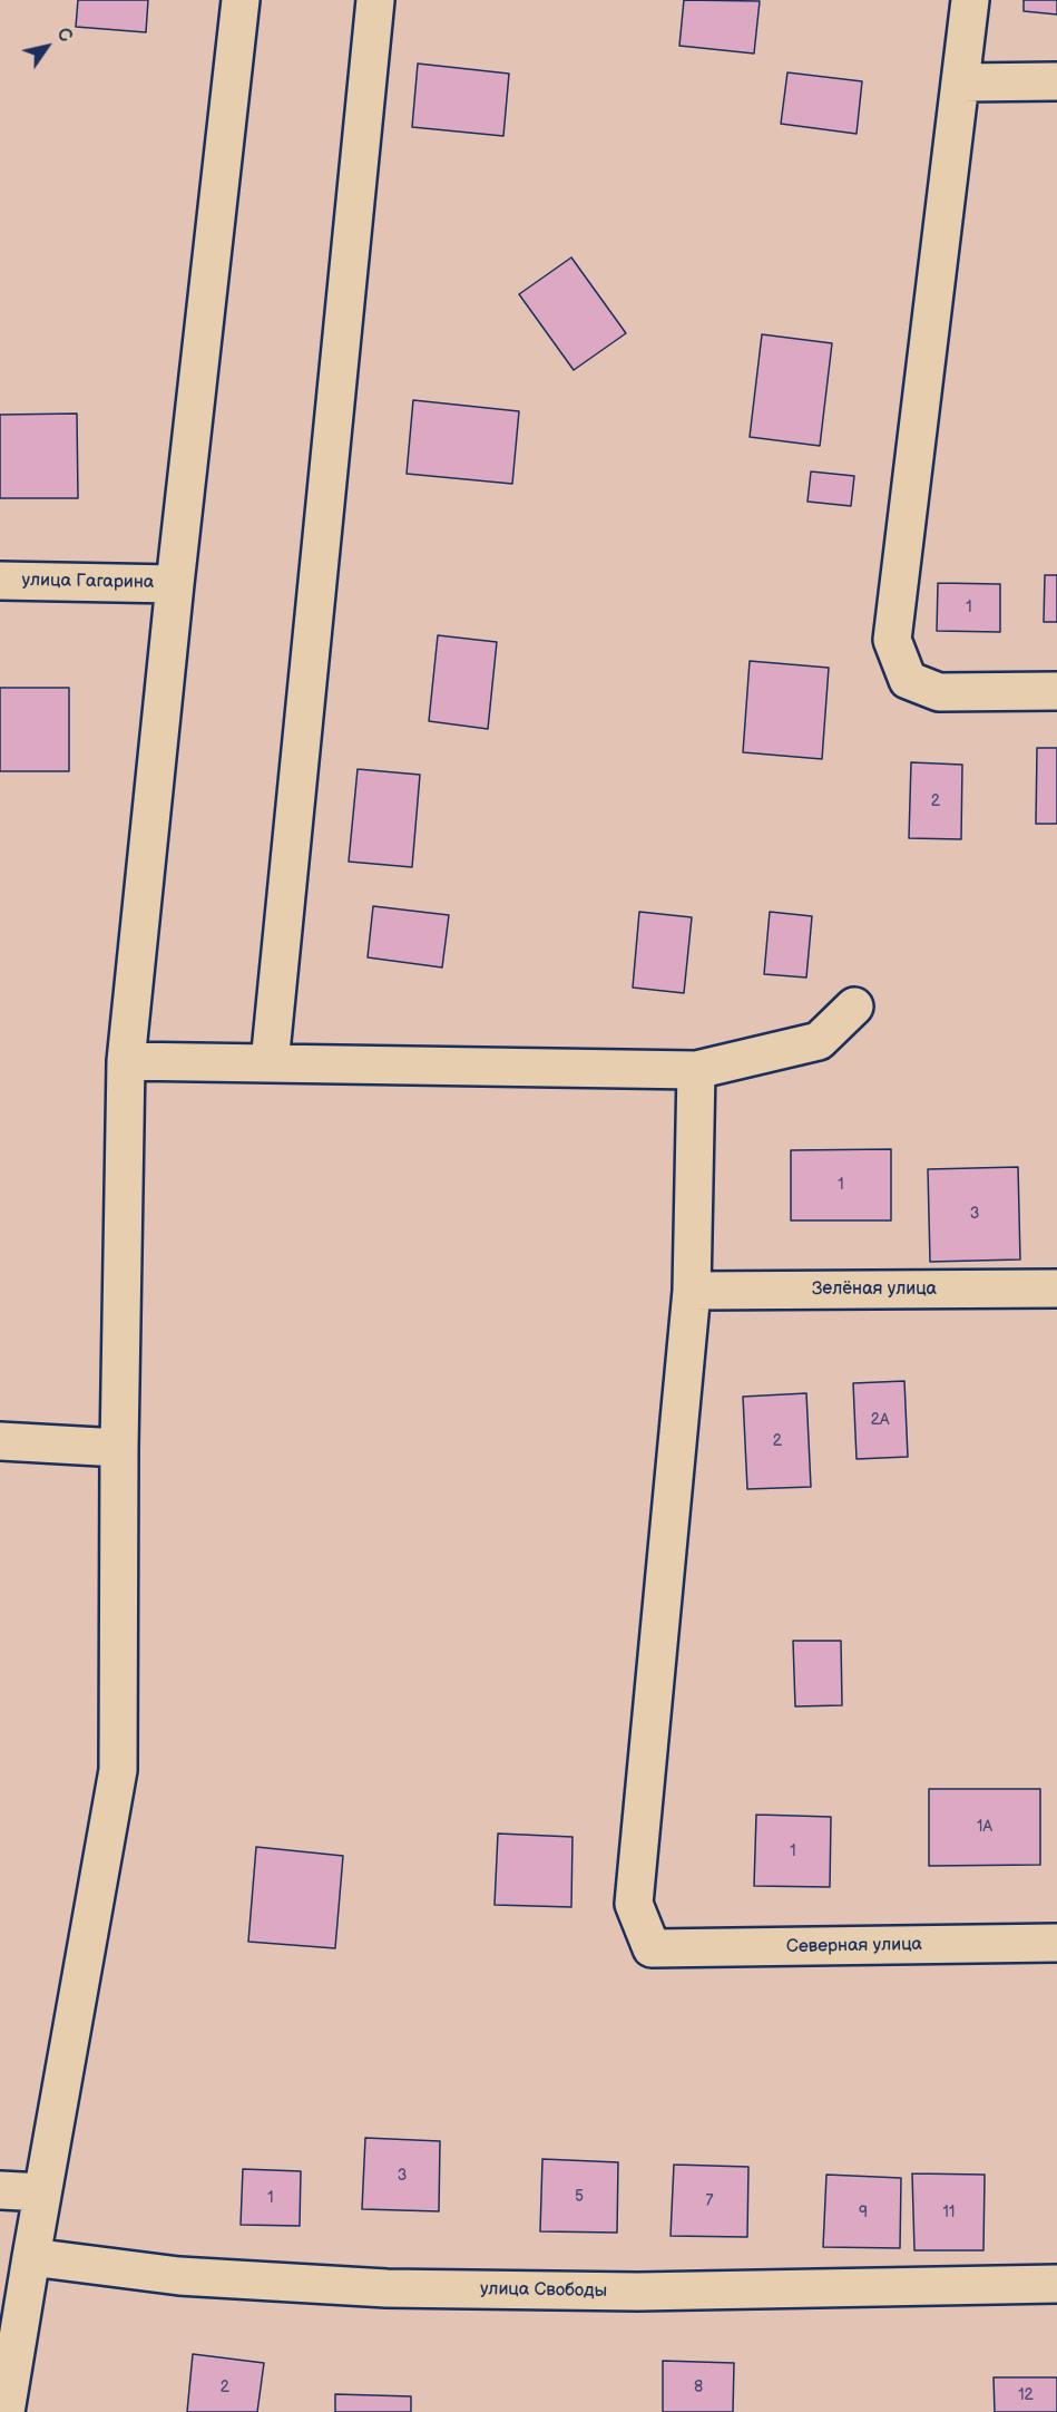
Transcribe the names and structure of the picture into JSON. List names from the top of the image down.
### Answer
{
  "streets": {
    "street": [
      "улица Гагарина",
      "Зелёная улица",
      "Северная улица",
      "улица Свободы"
    ]
  },
  "crossings": [
    ["Зелёная улица", "Северная улица"]
  ],
  "house_numbers": [
    "1",
    "2",
    "1",
    "3",
    "2А",
    "2",
    "1А",
    "1",
    "3",
    "5",
    "1",
    "7",
    "9",
    "11",
    "2",
    "8",
    "12"
  ],
  "north": "top right"
}
